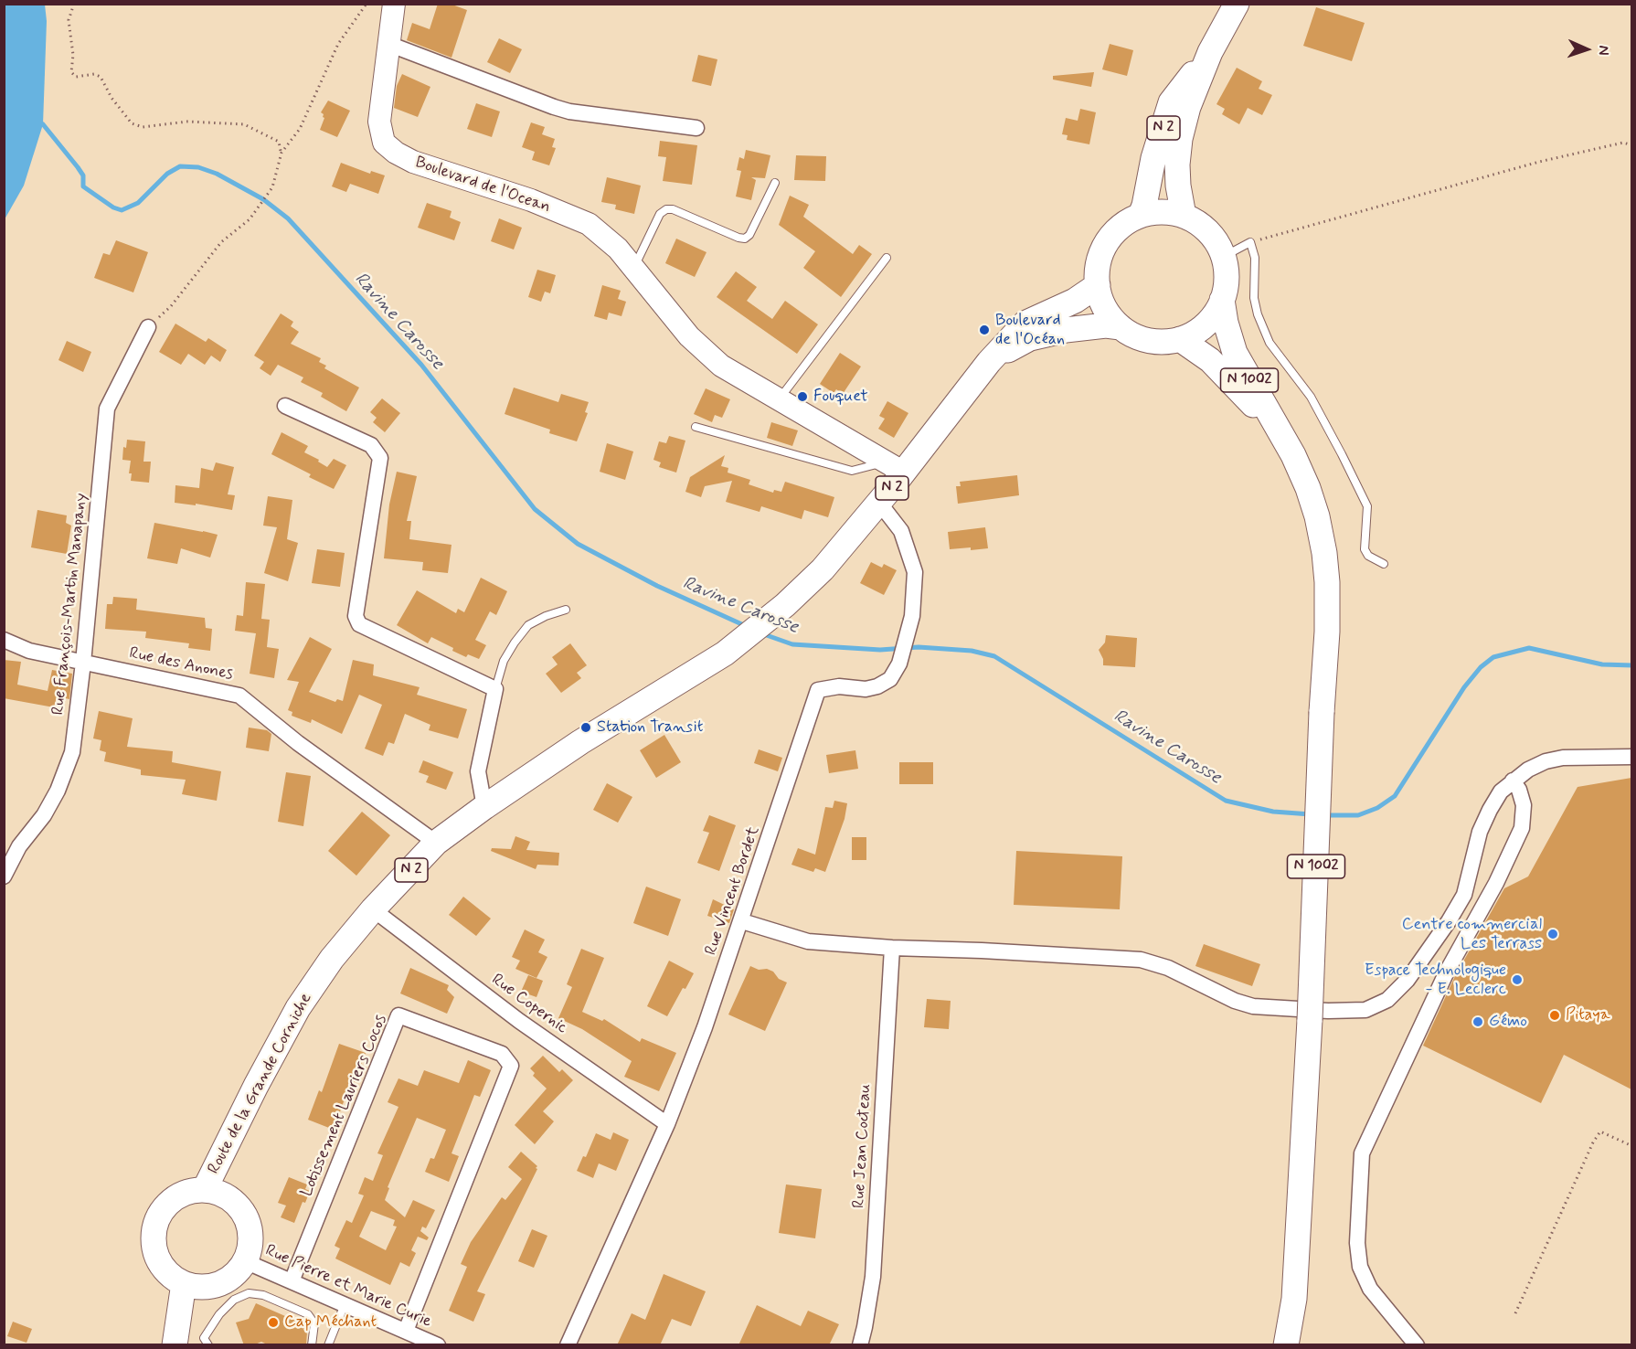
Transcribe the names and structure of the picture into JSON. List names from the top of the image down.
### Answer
{
  "streets": {
    "main road": ["N 2", "N 1002", "Route de la Grande Corniche"],
    "street": [
      "Boulevard de l'Ocean",
      "Rue François-Martin Manapany",
      "Rue des Anones",
      "Rue Vincent Bordet",
      "Rue Copernic",
      "Lotissement Lauriers Cocos",
      "Rue Jean Cocteau",
      "Rue Pierre et Marie Curie"
    ]
  },
  "crossings": [
    ["N 2", "Boulevard de l'Ocean"],
    ["N 2", "N 1002"],
    ["N 2", "Rue Vincent Bordet"],
    ["N 2", "Route de la Grande Corniche"],
    ["Rue François-Martin Manapany", "Rue des Anones"],
    ["Rue des Anones", "Route de la Grande Corniche"],
    ["Rue Vincent Bordet", "Rue Copernic"],
    ["Rue Vincent Bordet", "Route de la Grande Corniche"],
    ["Rue Copernic", "Route de la Grande Corniche"],
    ["Route de la Grande Corniche", "Rue Pierre et Marie Curie"],
    ["Lotissement Lauriers Cocos", "Rue Pierre et Marie Curie"]
  ],
  "water": ["Ravine Carosse"],
  "places": [
    "Boulevard de l'Océan",
    "Fouquet",
    "Station Transit",
    "Centre commercial Les Terrass",
    "Espace Technologique - E. Leclerc",
    "Pitaya",
    "Gémo",
    "Cap Méchant"
  ],
  "north": "right"
}
